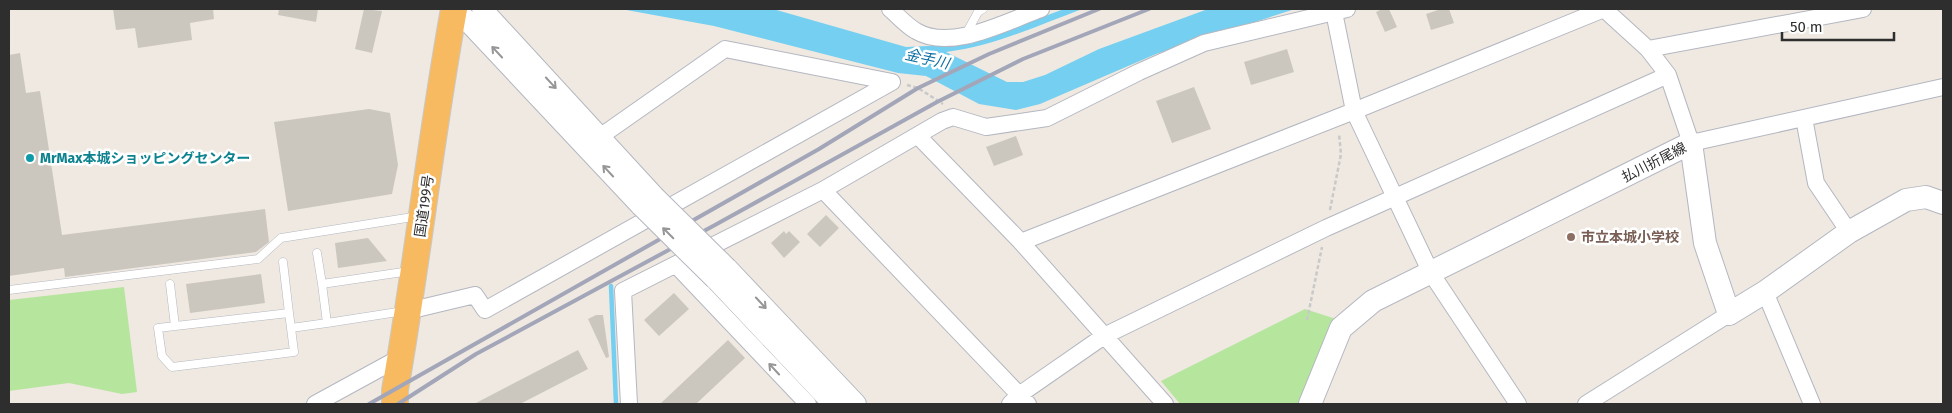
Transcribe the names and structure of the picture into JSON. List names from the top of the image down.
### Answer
{
  "streets": {
    "highway": ["国道199号"],
    "main road": ["払川折尾線"]
  },
  "water": ["金手川"],
  "places": ["MrMax本城ショッピングセンター", "市立本城小学校"],
  "scale_bar": "50 m"
}
